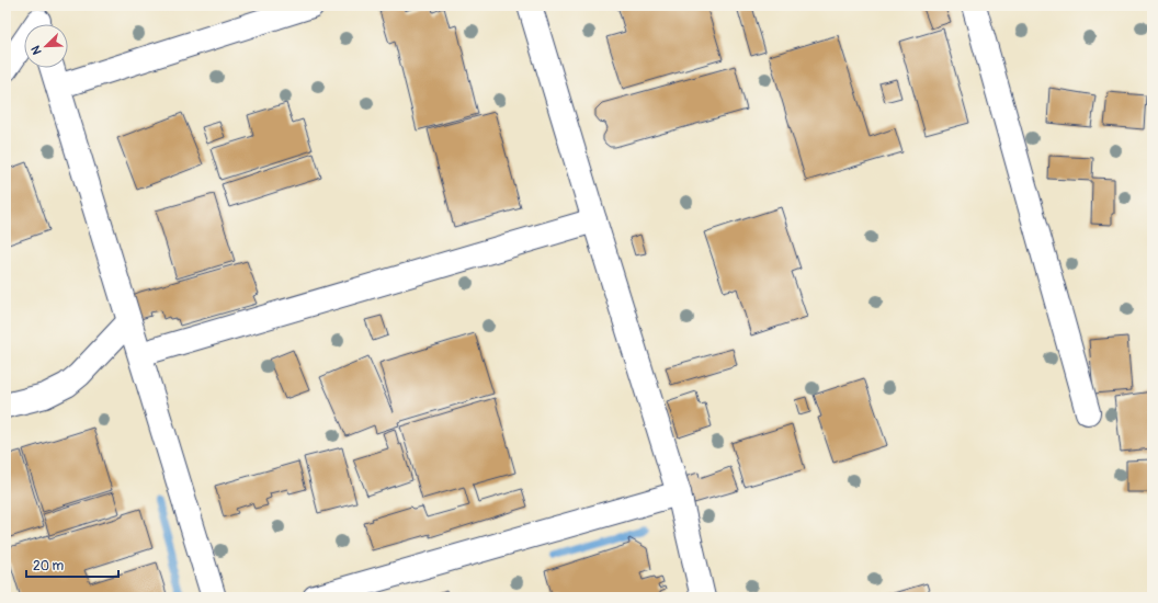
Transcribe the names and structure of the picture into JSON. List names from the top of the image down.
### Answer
{
  "scale_bar": "20 m",
  "north": "bottom left"
}
